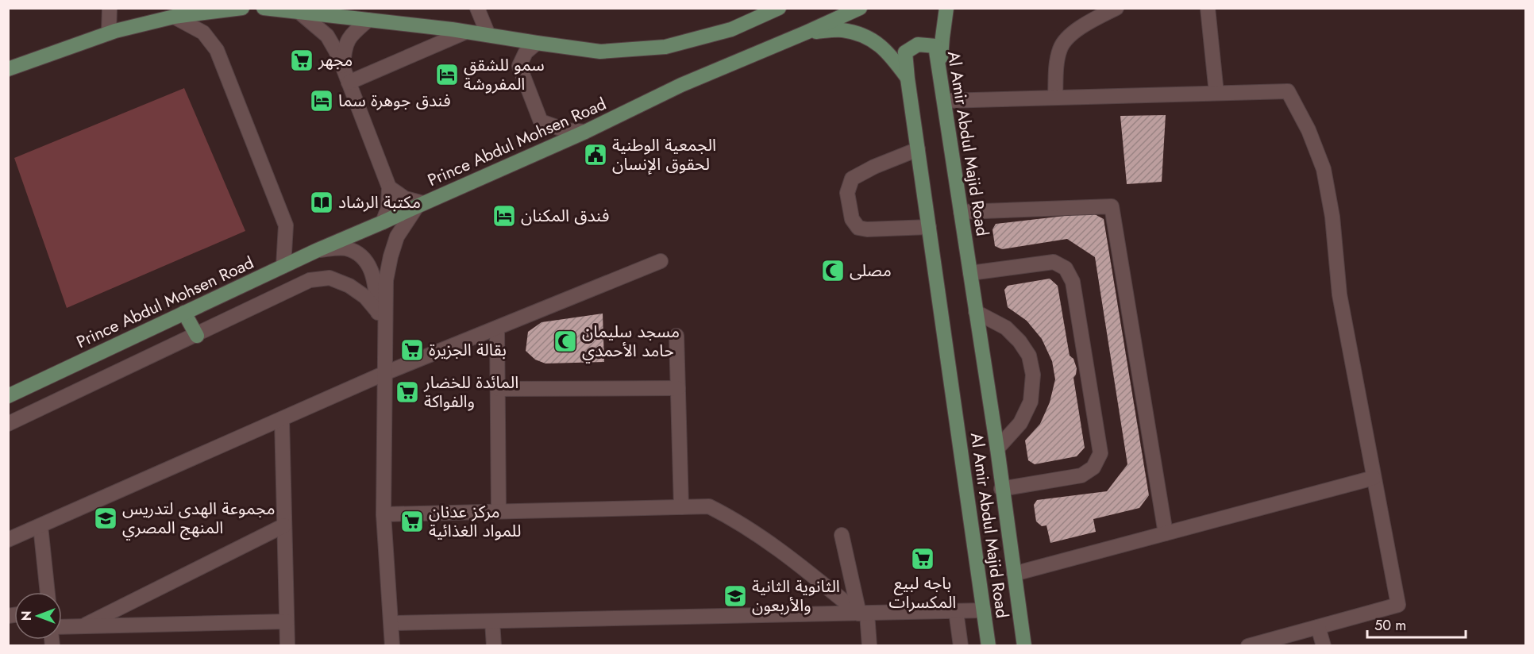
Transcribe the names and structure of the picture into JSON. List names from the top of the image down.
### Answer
{
  "streets": {
    "main road": ["Prince Abdul Mohsen Road", "Al Amir Abdul Majid Road"]
  },
  "places": {
    "supermarket": [
      "مجهر",
      "بقالة الجزيرة",
      "المائدة للخضار والفواكة",
      "مركز عدنان للمواد الغذائية",
      "باجه لبيع المكسرات"
    ],
    "hotel": ["سمو للشقق المفروشة", "فندق جوهرة سما", "فندق المكنان"],
    "public building": ["الجمعية الوطنية لحقوق الإنسان"],
    "library": ["مكتبة الرشاد"],
    "mosque": ["مصلى", "مسجد سليمان حامد الأحمدي"],
    "school or university": ["مجموعة الهدى لتدريس المنهج المصري", "الثانوية الثانية والأربعون"]
  },
  "scale_bar": "50 m",
  "north": "left"
}
